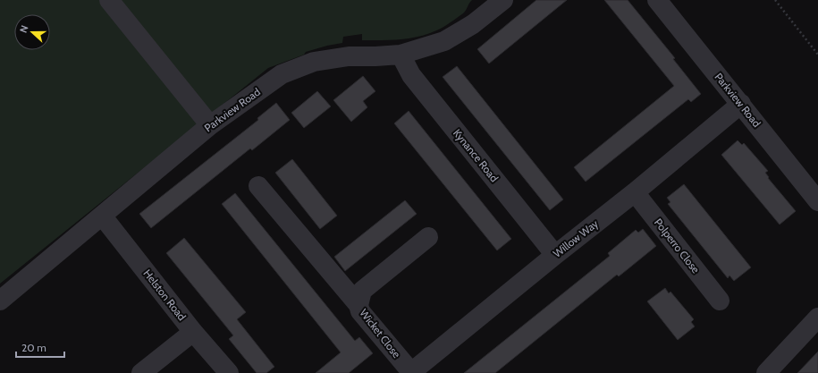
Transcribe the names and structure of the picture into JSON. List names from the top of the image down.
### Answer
{
  "streets": {
    "street": [
      "Parkview Road",
      "Kynance Road",
      "Willow Way",
      "Polperro Close",
      "Helston Road",
      "Wicket Close"
    ]
  },
  "crossings": [
    ["Parkview Road", "Kynance Road"],
    ["Parkview Road", "Willow Way"],
    ["Parkview Road", "Helston Road"],
    ["Kynance Road", "Willow Way"],
    ["Willow Way", "Polperro Close"],
    ["Willow Way", "Wicket Close"]
  ],
  "scale_bar": "20 m",
  "north": "left"
}
